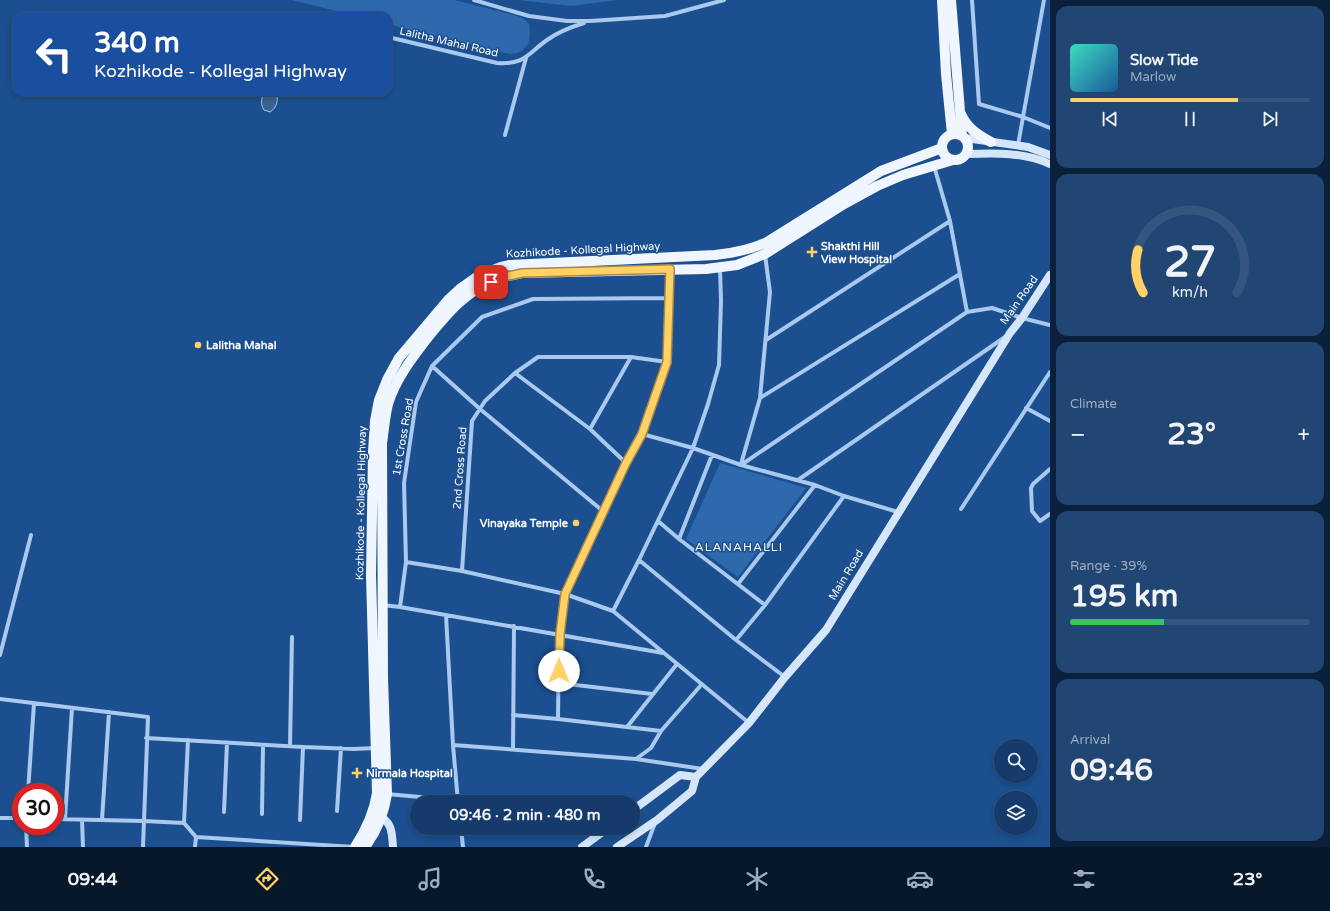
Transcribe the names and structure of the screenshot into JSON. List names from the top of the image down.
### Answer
{
  "streets": {
    "main road": ["Kozhikode - Kollegal Highway"],
    "street": [
      "Lalitha Mahal Road",
      "Main Road",
      "1st Cross Road",
      "2nd Cross Road"
    ]
  },
  "districts": ["ALANAHALLI"],
  "places": {
    "health": ["Shakthi Hill View Hospital", "Nirmala Hospital"],
    "other": ["Lalitha Mahal", "Vinayaka Temple"]
  },
  "page": {
    "turn": ["340 m", "Kozhikode - Kollegal Highway"],
    "song": ["Slow Tide", "Marlow"],
    "tile": [
      "Climate",
      ["Range · 39%", "195 km"],
      ["Arrival", "09:46"]
    ],
    "heat": ["−", "23°", "+"],
    "limit": "30",
    "trip": "09:46 · 2 min · 480 m",
    "tabs": ["09:44", "23°"],
    "gauge": ["27", "km/h"]
  }
}
